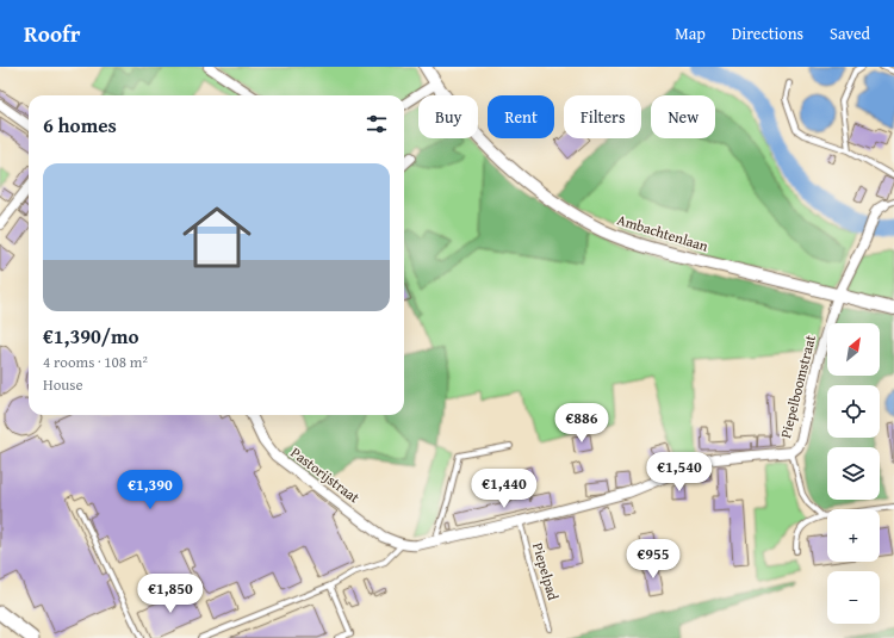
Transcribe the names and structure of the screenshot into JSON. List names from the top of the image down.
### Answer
{
  "streets": {
    "street": ["Ambachtenlaan", "Piepelboomstraat", "Pastorijstraat"],
    "lane": ["Piepelpad"]
  },
  "crossings": [
    ["Ambachtenlaan", "Piepelboomstraat"],
    ["Piepelboomstraat", "Pastorijstraat"],
    ["Piepelboomstraat", "Piepelpad"]
  ],
  "north": "top right",
  "page": {
    "header": "Roofr",
    "nav": ["Map", "Directions", "Saved"],
    "chip": [
      "Buy",
      "Rent",
      "Filters",
      "New"
    ],
    "heading": "6 homes",
    "list": [
      {
        "name": "€1,390/mo",
        "note": "4 rooms · 108 m² · House"
      }
    ],
    "map_buttons": ["+", "−"],
    "price": [
      "€886",
      "€1,540",
      "€1,440",
      "€1,390",
      "€955",
      "€1,850"
    ]
  }
}
